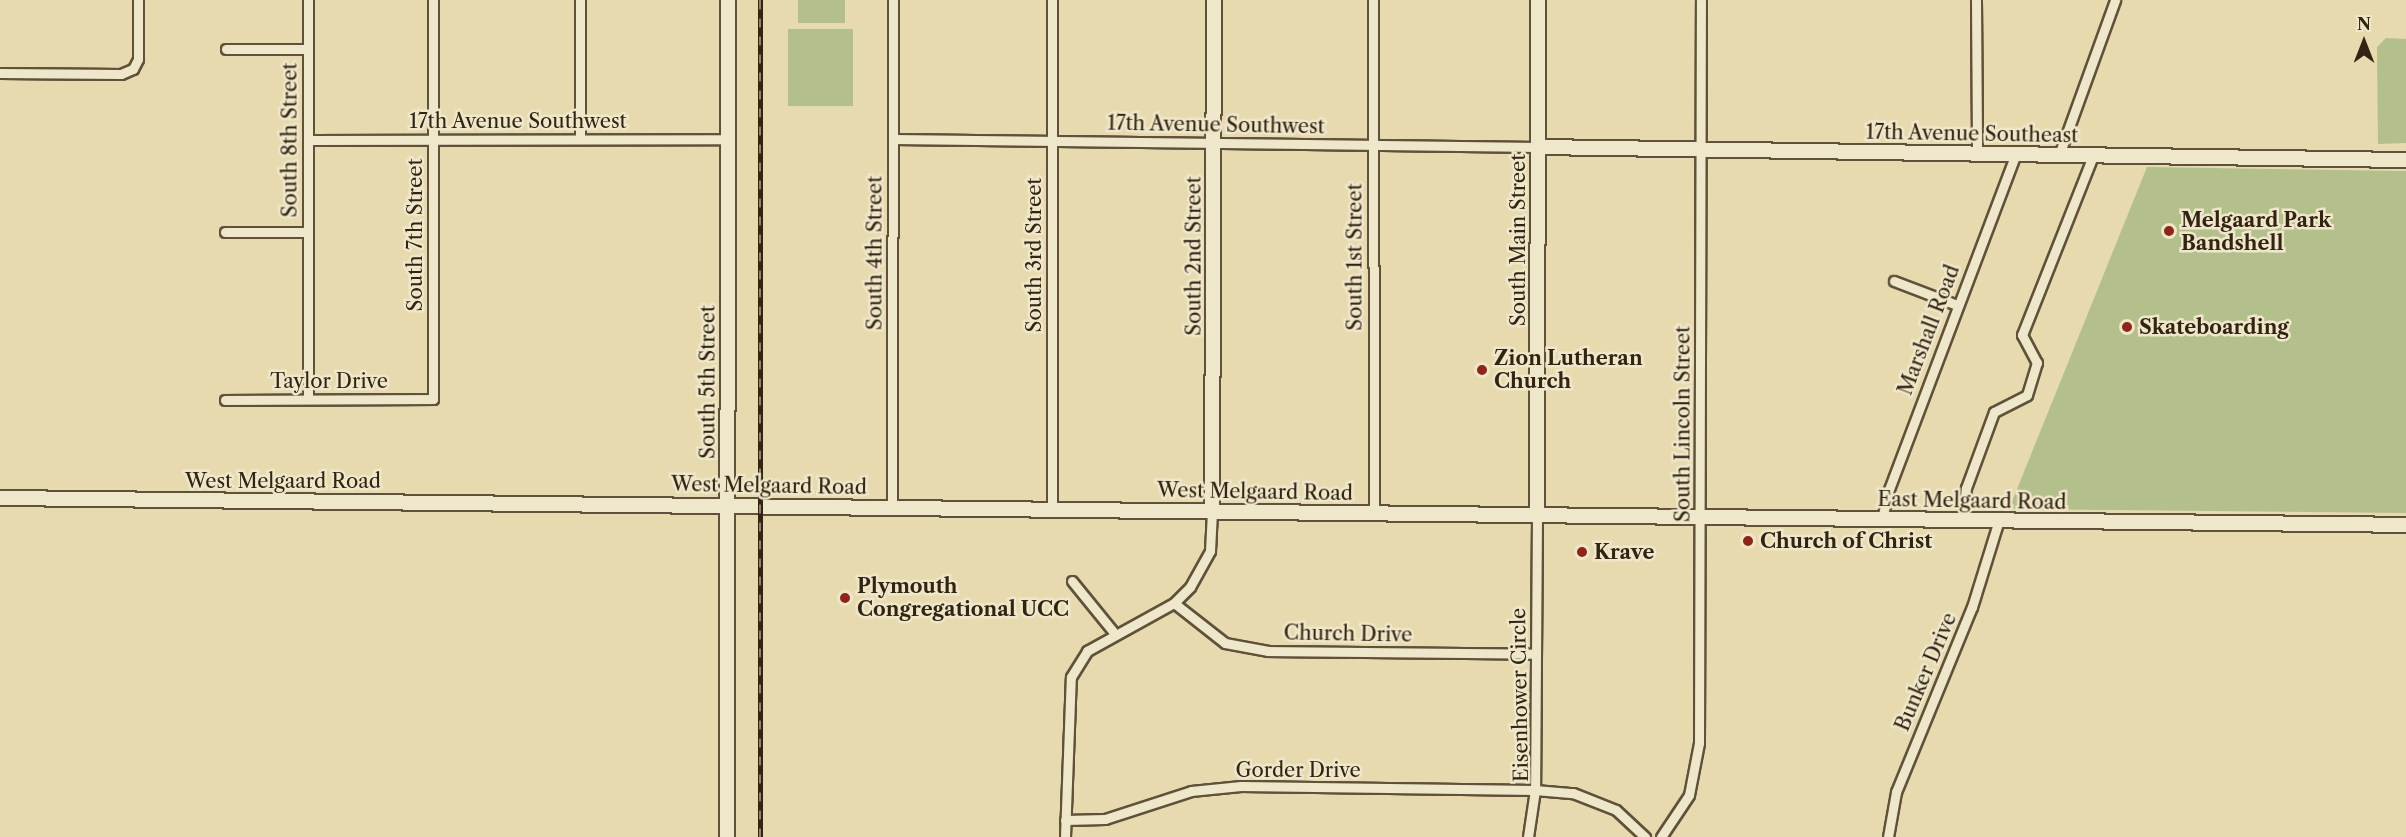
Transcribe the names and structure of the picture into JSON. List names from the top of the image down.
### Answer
{
  "streets": {
    "main road": [
      "17th Avenue Southeast",
      "South Main Street",
      "South 2nd Street",
      "South 5th Street",
      "West Melgaard Road",
      "East Melgaard Road"
    ],
    "street": [
      "17th Avenue Southwest",
      "South 8th Street",
      "South 7th Street",
      "South 4th Street",
      "South 3rd Street",
      "South 1st Street",
      "Marshall Road",
      "Taylor Drive",
      "South Lincoln Street",
      "Church Drive",
      "Bunker Drive",
      "Eisenhower Circle",
      "Gorder Drive"
    ]
  },
  "crossings": [
    ["17th Avenue Southwest", "17th Avenue Southeast"],
    ["17th Avenue Southwest", "South 8th Street"],
    ["17th Avenue Southwest", "South 7th Street"],
    ["17th Avenue Southwest", "South Main Street"],
    ["17th Avenue Southwest", "South 4th Street"],
    ["17th Avenue Southwest", "South 3rd Street"],
    ["17th Avenue Southwest", "South 2nd Street"],
    ["17th Avenue Southwest", "South 1st Street"],
    ["17th Avenue Southwest", "South 5th Street"],
    ["17th Avenue Southeast", "South Main Street"],
    ["17th Avenue Southeast", "Marshall Road"],
    ["17th Avenue Southeast", "South Lincoln Street"],
    ["South 8th Street", "Taylor Drive"],
    ["South 7th Street", "Taylor Drive"],
    ["South Main Street", "West Melgaard Road"],
    ["South Main Street", "East Melgaard Road"],
    ["South Main Street", "Eisenhower Circle"],
    ["South 4th Street", "West Melgaard Road"],
    ["South 3rd Street", "West Melgaard Road"],
    ["South 2nd Street", "West Melgaard Road"],
    ["South 1st Street", "West Melgaard Road"],
    ["Marshall Road", "East Melgaard Road"],
    ["South 5th Street", "West Melgaard Road"],
    ["South Lincoln Street", "East Melgaard Road"],
    ["West Melgaard Road", "East Melgaard Road"],
    ["West Melgaard Road", "Eisenhower Circle"],
    ["East Melgaard Road", "Bunker Drive"],
    ["East Melgaard Road", "Eisenhower Circle"],
    ["Church Drive", "Eisenhower Circle"],
    ["Eisenhower Circle", "Gorder Drive"]
  ],
  "places": [
    "Melgaard Park Bandshell",
    "Skateboarding",
    "Zion Lutheran Church",
    "Church of Christ",
    "Krave",
    "Plymouth Congregational UCC"
  ],
  "north": "top"
}
